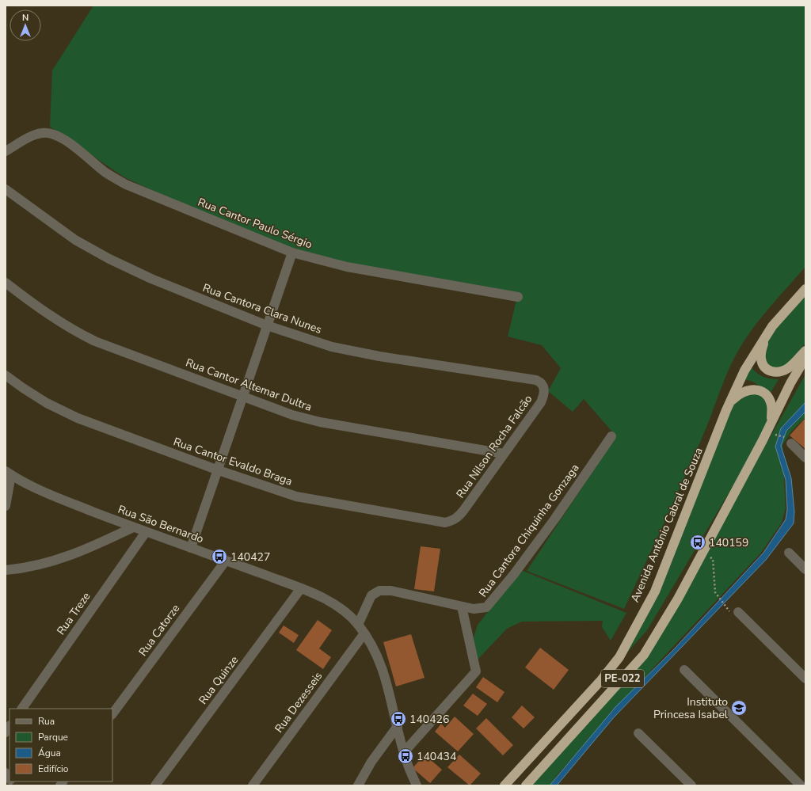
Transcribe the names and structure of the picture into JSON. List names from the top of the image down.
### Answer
{
  "streets": {
    "highway": ["Avenida Antônio Cabral de Souza", "PE-022"],
    "street": [
      "Rua Cantor Paulo Sérgio",
      "Rua Cantora Clara Nunes",
      "Rua Cantor Altemar Dultra",
      "Rua Nilson Rocha Falcão",
      "Rua Cantor Evaldo Braga",
      "Rua São Bernardo",
      "Rua Cantora Chiquinha Gonzaga",
      "Rua Treze",
      "Rua Catorze",
      "Rua Quinze",
      "Rua Dezesseis"
    ]
  },
  "crossings": [
    ["Rua Cantora Clara Nunes", "Rua Nilson Rocha Falcão"],
    ["Rua Cantor Altemar Dultra", "Rua Nilson Rocha Falcão"],
    ["Rua Nilson Rocha Falcão", "Rua Cantor Evaldo Braga"],
    ["Rua São Bernardo", "Rua Cantora Chiquinha Gonzaga"],
    ["Rua São Bernardo", "Rua Treze"],
    ["Rua São Bernardo", "Rua Catorze"],
    ["Rua São Bernardo", "Rua Quinze"],
    ["Rua São Bernardo", "Rua Dezesseis"]
  ],
  "places": {
    "bus stop": [
      "140159",
      "140427",
      "140426",
      "140434"
    ],
    "school or university": ["Instituto Princesa Isabel"]
  },
  "legend": [
    "Rua",
    "Parque",
    "Água",
    "Edifício"
  ],
  "north": "top"
}
